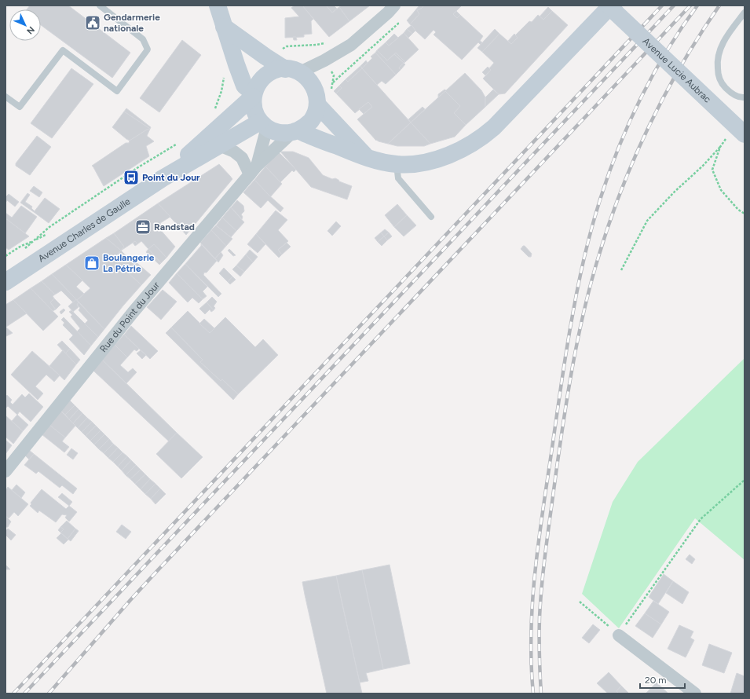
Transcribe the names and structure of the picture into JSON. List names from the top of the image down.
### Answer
{
  "streets": {
    "main road": ["Avenue Lucie Aubrac", "Avenue Charles de Gaulle"],
    "street": ["Rue du Point du Jour"]
  },
  "places": {
    "public building": ["Gendarmerie nationale"],
    "bus stop": ["Point du Jour"],
    "office": ["Randstad"],
    "shop": ["Boulangerie La Pétrie"]
  },
  "scale_bar": "20 m",
  "north": "bottom right"
}
